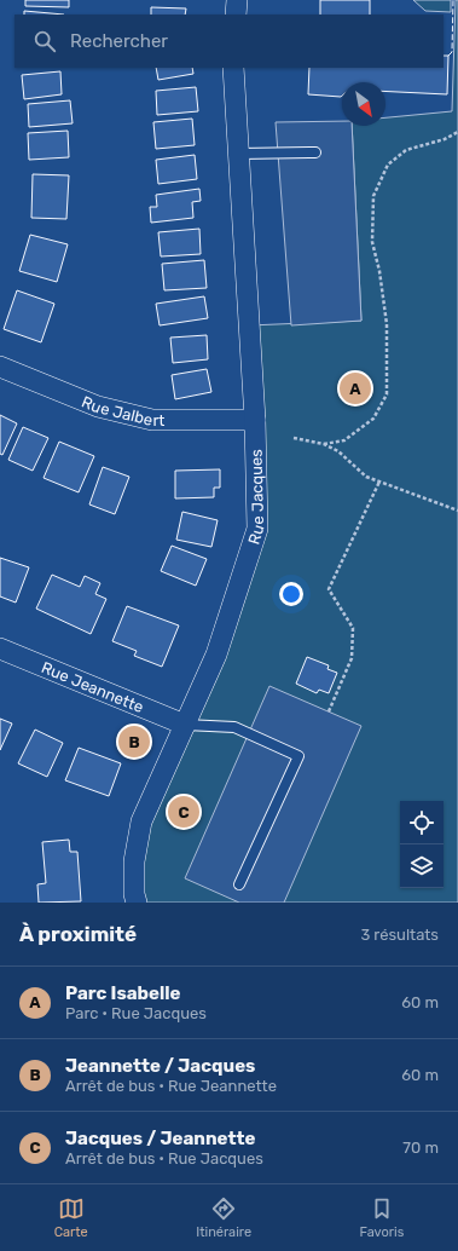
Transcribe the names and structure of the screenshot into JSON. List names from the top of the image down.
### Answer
{
  "streets": {
    "street": ["Rue Jalbert", "Rue Jacques", "Rue Jeannette"]
  },
  "crossings": [
    ["Rue Jalbert", "Rue Jacques"],
    ["Rue Jacques", "Rue Jeannette"]
  ],
  "north": "bottom right",
  "page": {
    "search": "Rechercher",
    "pins": ["A", "B", "C"],
    "heading": ["À proximité", "3 résultats"],
    "list": [
      {
        "mark": "A",
        "name": "Parc Isabelle",
        "note": "Parc · Rue Jacques",
        "value": "60 m"
      },
      {
        "mark": "B",
        "name": "Jeannette / Jacques",
        "note": "Arrêt de bus · Rue Jeannette",
        "value": "60 m"
      },
      {
        "mark": "C",
        "name": "Jacques / Jeannette",
        "note": "Arrêt de bus · Rue Jacques",
        "value": "70 m"
      }
    ],
    "nav": ["Carte", "Itinéraire", "Favoris"]
  }
}
